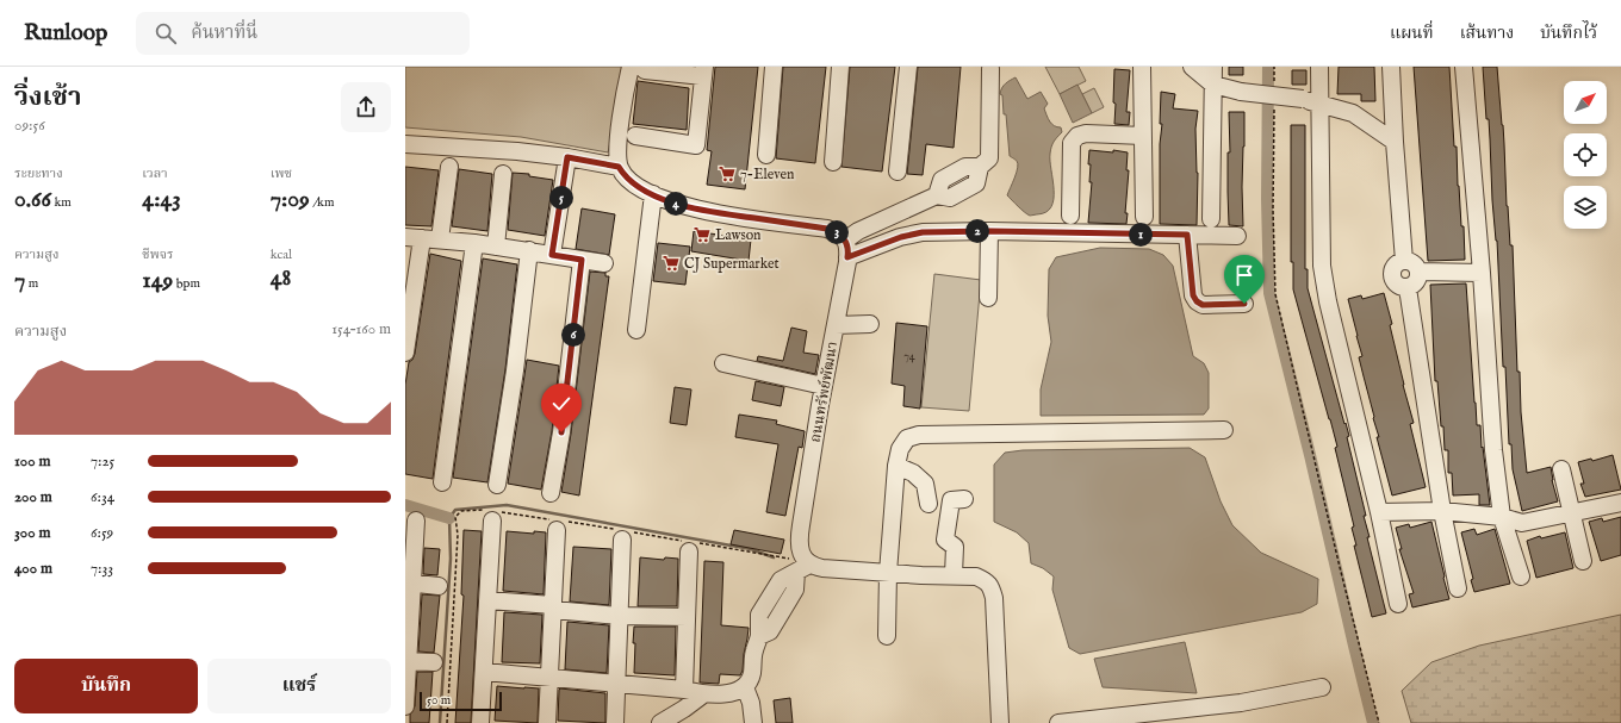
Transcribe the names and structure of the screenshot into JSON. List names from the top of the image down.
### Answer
{
  "streets": {
    "street": ["ถนนทรัพย์พัฒนา"]
  },
  "places": {
    "supermarket": ["7-Eleven", "Lawson", "CJ Supermarket"]
  },
  "house_numbers": ["74"],
  "scale_bar": "50 m",
  "north": "top right",
  "page": {
    "header": "Runloop",
    "search": "ค้นหาที่นี่",
    "nav": ["แผนที่", "เส้นทาง", "บันทึกไว้"],
    "heading": ["วิ่งเช้า", "09:56"],
    "stats": [
      ["ระยะทาง", "0.66 km"],
      ["เวลา", "4:43"],
      ["เพซ", "7:09 /km"],
      ["ความสูง", "7 m"],
      ["ชีพจร", "149 bpm"],
      ["kcal", "48"]
    ],
    "pins": [
      "5",
      "4",
      "2",
      "3",
      "1",
      "6"
    ],
    "chart": ["ความสูง", "154–160 m"],
    "list": [
      {
        "name": "100 m",
        "note": "7:25"
      },
      {
        "name": "200 m",
        "note": "6:34"
      },
      {
        "name": "300 m",
        "note": "6:59"
      },
      {
        "name": "400 m",
        "note": "7:33"
      }
    ],
    "buttons": ["บันทึก", "แชร์"],
    "scale": "50 m"
  }
}
